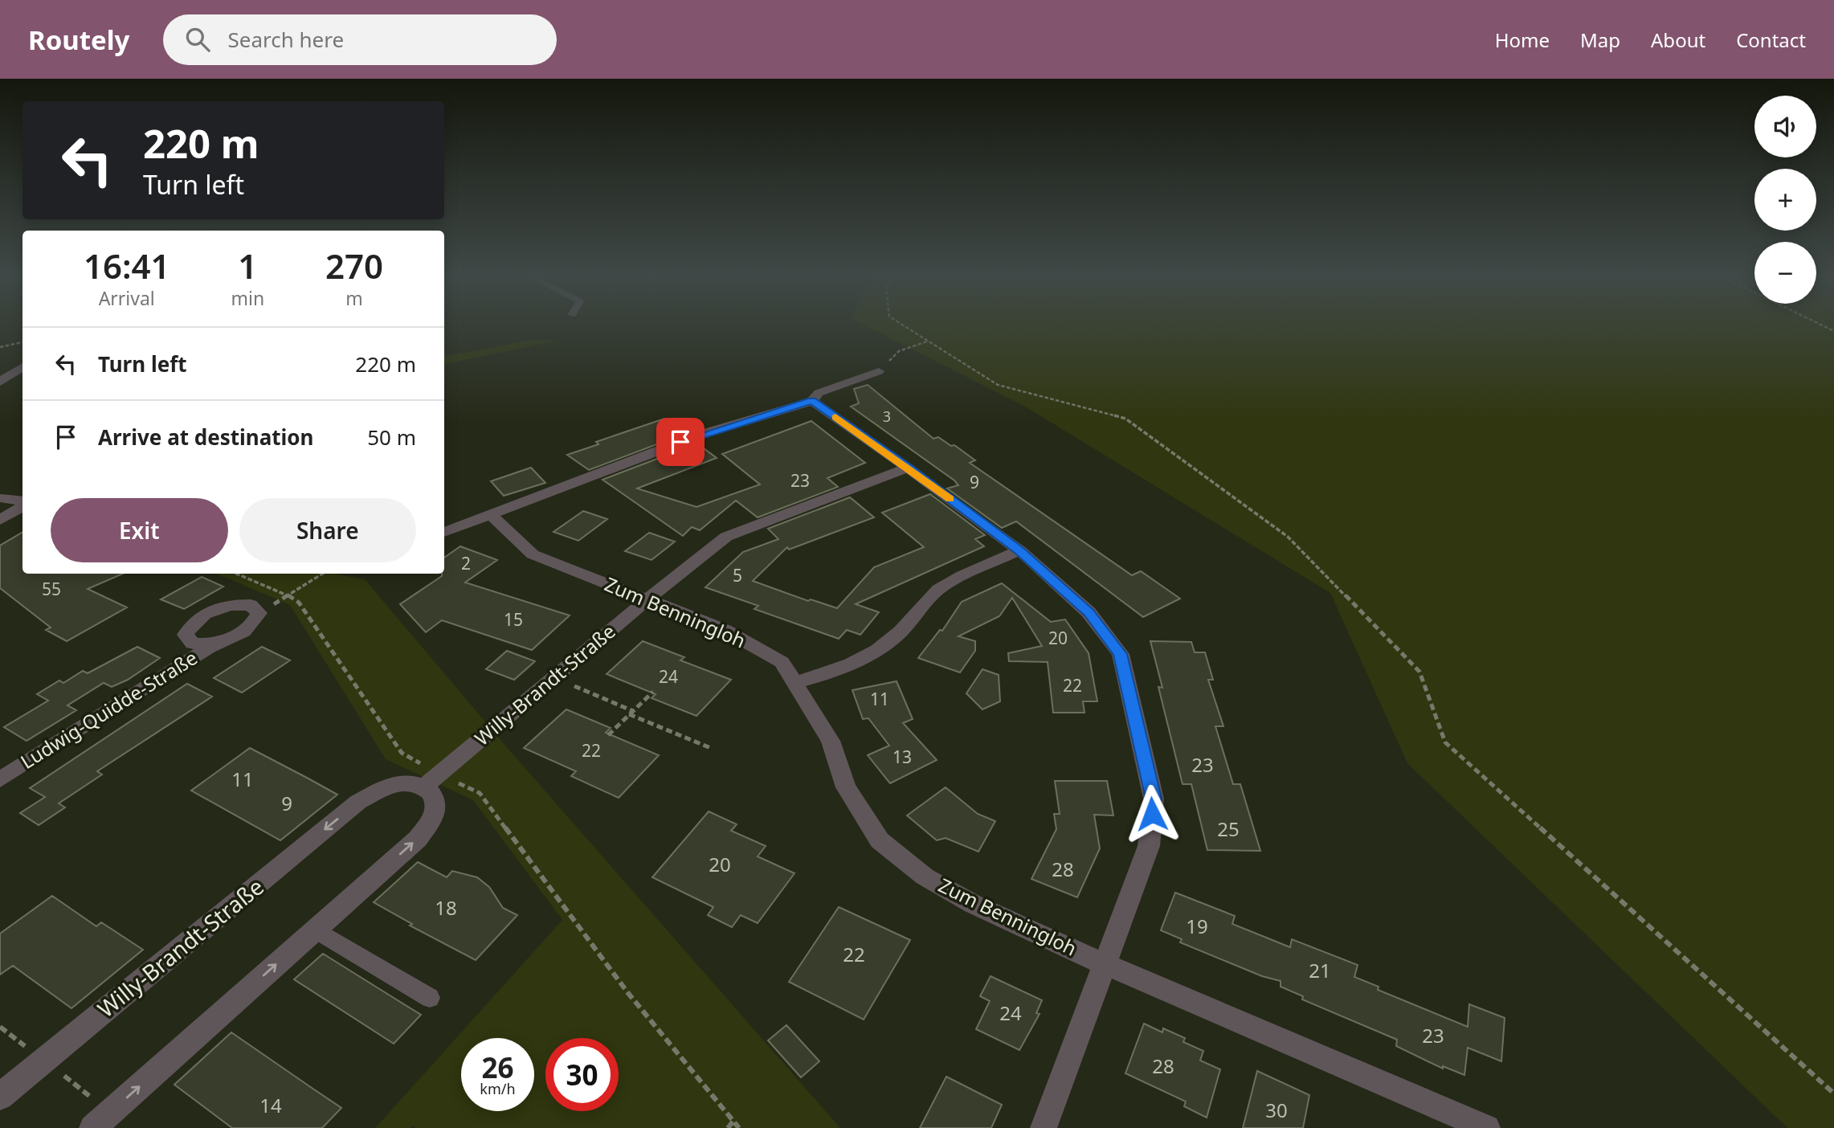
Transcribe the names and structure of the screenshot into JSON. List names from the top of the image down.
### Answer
{
  "streets": {
    "street": ["Zum Benningloh", "Willy-Brandt-Straße", "Ludwig-Quidde-Straße"]
  },
  "crossings": [
    ["Zum Benningloh", "Willy-Brandt-Straße"]
  ],
  "house_numbers": [
    "3",
    "23",
    "9",
    "2",
    "5",
    "55",
    "15",
    "20",
    "24",
    "22",
    "11",
    "22",
    "13",
    "23",
    "11",
    "9",
    "25",
    "20",
    "28",
    "18",
    "19",
    "22",
    "21",
    "24",
    "23",
    "28",
    "14",
    "30"
  ],
  "page": {
    "header": "Routely",
    "search": "Search here",
    "nav": [
      "Home",
      "Map",
      "About",
      "Contact"
    ],
    "map_buttons": ["+", "−"],
    "turn": ["220 m", "Turn left"],
    "eta": [
      "16:41",
      "Arrival",
      "1",
      "min",
      "270",
      "m"
    ],
    "list": [
      {
        "name": "Turn left",
        "value": "220 m"
      },
      {
        "name": "Arrive at destination",
        "value": "50 m"
      }
    ],
    "buttons": ["Exit", "Share"],
    "speed": "26 km/h",
    "limit": "30"
  }
}
